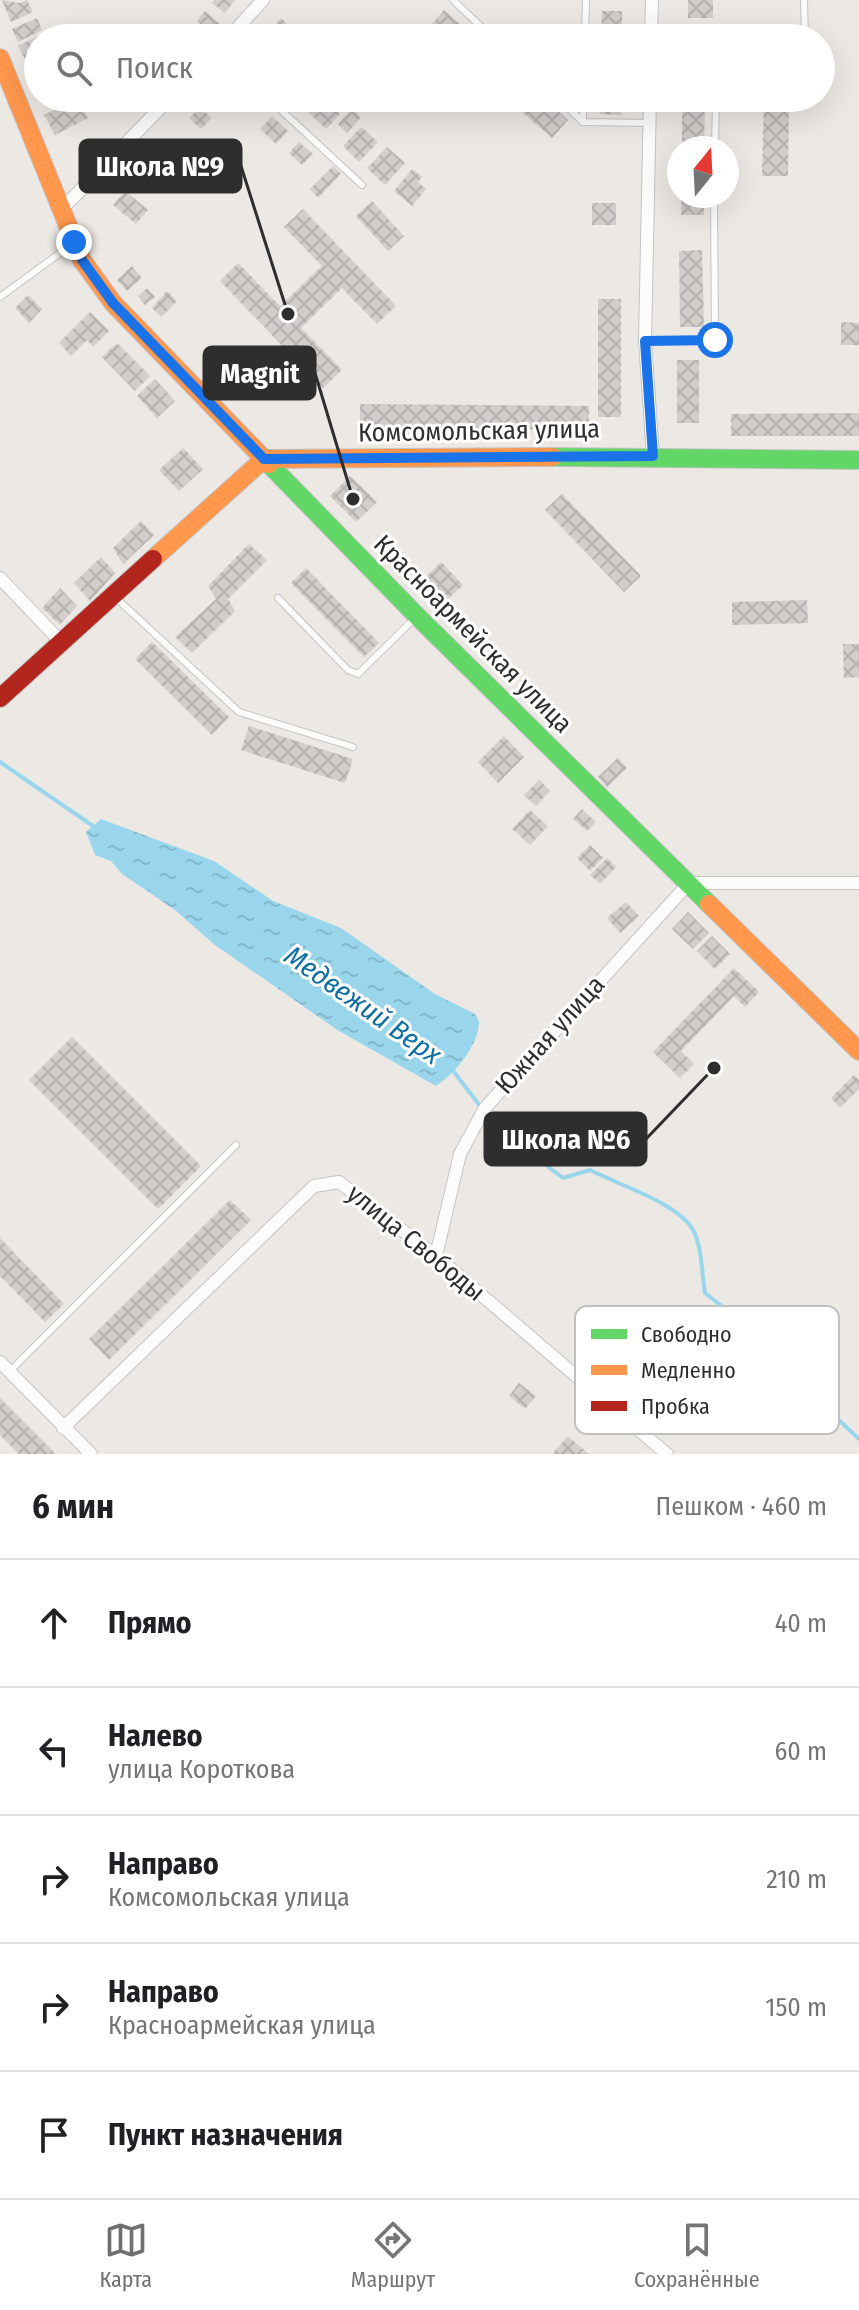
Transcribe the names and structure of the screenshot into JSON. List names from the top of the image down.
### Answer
{
  "streets": {
    "main road": ["Комсомольская улица", "Красноармейская улица"],
    "street": ["Южная улица", "улица Свободы"]
  },
  "crossings": [
    ["Комсомольская улица", "Красноармейская улица"],
    ["Красноармейская улица", "Южная улица"],
    ["Южная улица", "улица Свободы"]
  ],
  "water": ["Медвежий Верх"],
  "places": ["Школа №9", "Magnit", "Школа №6"],
  "legend": ["Свободно", "Медленно", "Пробка"],
  "north": "top",
  "page": {
    "search": "Поиск",
    "heading": ["6 мин", "Пешком · 460 m"],
    "list": [
      ["Прямо", "40 m"],
      ["Налево", "улица Короткова", "60 m"],
      ["Направо", "Комсомольская улица", "210 m"],
      ["Направо", "Красноармейская улица", "150 m"],
      "Пункт назначения"
    ],
    "nav": ["Карта", "Маршрут", "Сохранённые"]
  }
}
